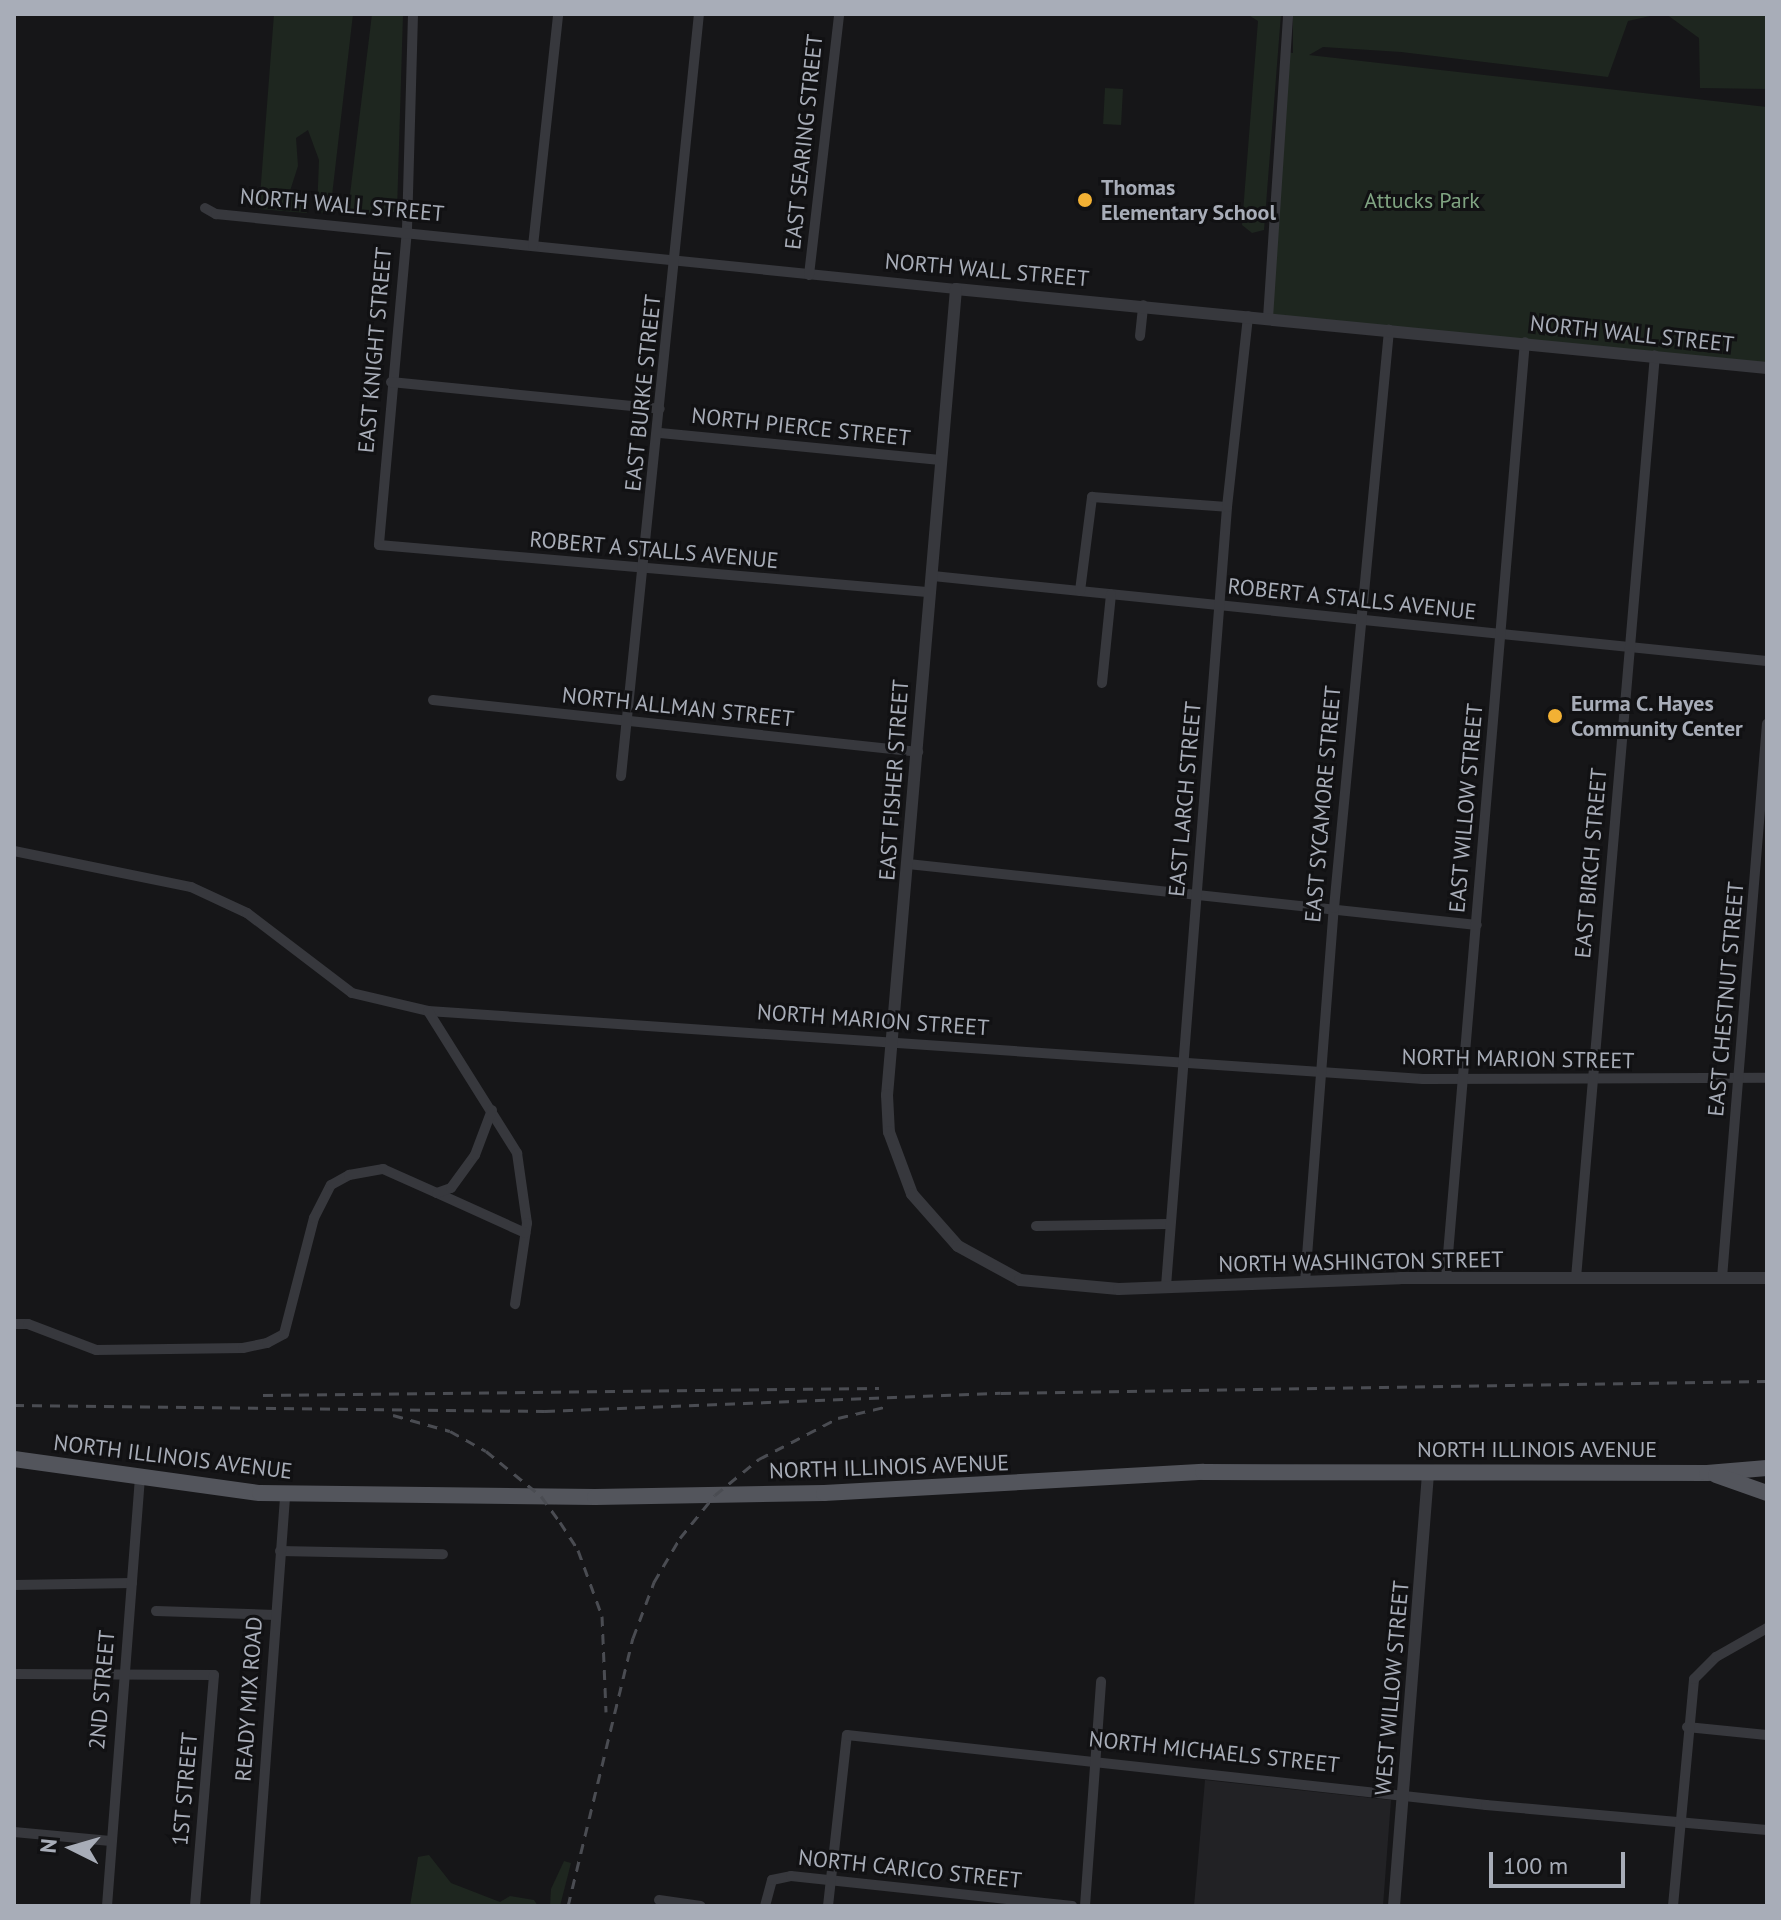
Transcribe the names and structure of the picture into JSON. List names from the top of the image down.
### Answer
{
  "streets": {
    "main road": ["NORTH ILLINOIS AVENUE"],
    "street": [
      "EAST SEARING STREET",
      "NORTH WALL STREET",
      "EAST KNIGHT STREET",
      "EAST BURKE STREET",
      "NORTH PIERCE STREET",
      "ROBERT A STALLS AVENUE",
      "NORTH ALLMAN STREET",
      "EAST FISHER STREET",
      "EAST LARCH STREET",
      "EAST SYCAMORE STREET",
      "EAST WILLOW STREET",
      "EAST BIRCH STREET",
      "EAST CHESTNUT STREET",
      "NORTH MARION STREET",
      "NORTH WASHINGTON STREET",
      "WEST WILLOW STREET",
      "2ND STREET",
      "READY MIX ROAD",
      "NORTH MICHAELS STREET",
      "1ST STREET",
      "NORTH CARICO STREET"
    ]
  },
  "crossings": [
    ["EAST SEARING STREET", "NORTH WALL STREET"],
    ["NORTH WALL STREET", "EAST KNIGHT STREET"],
    ["NORTH WALL STREET", "EAST BURKE STREET"],
    ["NORTH WALL STREET", "EAST FISHER STREET"],
    ["NORTH WALL STREET", "EAST LARCH STREET"],
    ["NORTH WALL STREET", "EAST SYCAMORE STREET"],
    ["NORTH WALL STREET", "EAST WILLOW STREET"],
    ["NORTH WALL STREET", "EAST BIRCH STREET"],
    ["EAST KNIGHT STREET", "NORTH PIERCE STREET"],
    ["EAST KNIGHT STREET", "ROBERT A STALLS AVENUE"],
    ["EAST BURKE STREET", "NORTH PIERCE STREET"],
    ["EAST BURKE STREET", "ROBERT A STALLS AVENUE"],
    ["EAST BURKE STREET", "NORTH ALLMAN STREET"],
    ["NORTH PIERCE STREET", "EAST FISHER STREET"],
    ["ROBERT A STALLS AVENUE", "EAST FISHER STREET"],
    ["ROBERT A STALLS AVENUE", "EAST LARCH STREET"],
    ["ROBERT A STALLS AVENUE", "EAST SYCAMORE STREET"],
    ["ROBERT A STALLS AVENUE", "EAST WILLOW STREET"],
    ["ROBERT A STALLS AVENUE", "EAST BIRCH STREET"],
    ["NORTH ALLMAN STREET", "EAST FISHER STREET"],
    ["EAST FISHER STREET", "NORTH MARION STREET"],
    ["EAST FISHER STREET", "NORTH WASHINGTON STREET"],
    ["EAST LARCH STREET", "NORTH MARION STREET"],
    ["EAST LARCH STREET", "NORTH WASHINGTON STREET"],
    ["EAST SYCAMORE STREET", "NORTH MARION STREET"],
    ["EAST SYCAMORE STREET", "NORTH WASHINGTON STREET"],
    ["EAST WILLOW STREET", "NORTH MARION STREET"],
    ["EAST WILLOW STREET", "NORTH WASHINGTON STREET"],
    ["EAST BIRCH STREET", "NORTH MARION STREET"],
    ["EAST BIRCH STREET", "NORTH WASHINGTON STREET"],
    ["EAST CHESTNUT STREET", "NORTH MARION STREET"],
    ["EAST CHESTNUT STREET", "NORTH WASHINGTON STREET"],
    ["NORTH ILLINOIS AVENUE", "WEST WILLOW STREET"],
    ["NORTH ILLINOIS AVENUE", "2ND STREET"],
    ["NORTH ILLINOIS AVENUE", "READY MIX ROAD"],
    ["WEST WILLOW STREET", "NORTH MICHAELS STREET"],
    ["2ND STREET", "1ST STREET"],
    ["NORTH MICHAELS STREET", "NORTH CARICO STREET"]
  ],
  "parks": ["Attucks Park"],
  "places": ["Thomas Elementary School", "Eurma C. Hayes Community Center"],
  "scale_bar": "100 m",
  "north": "left"
}
